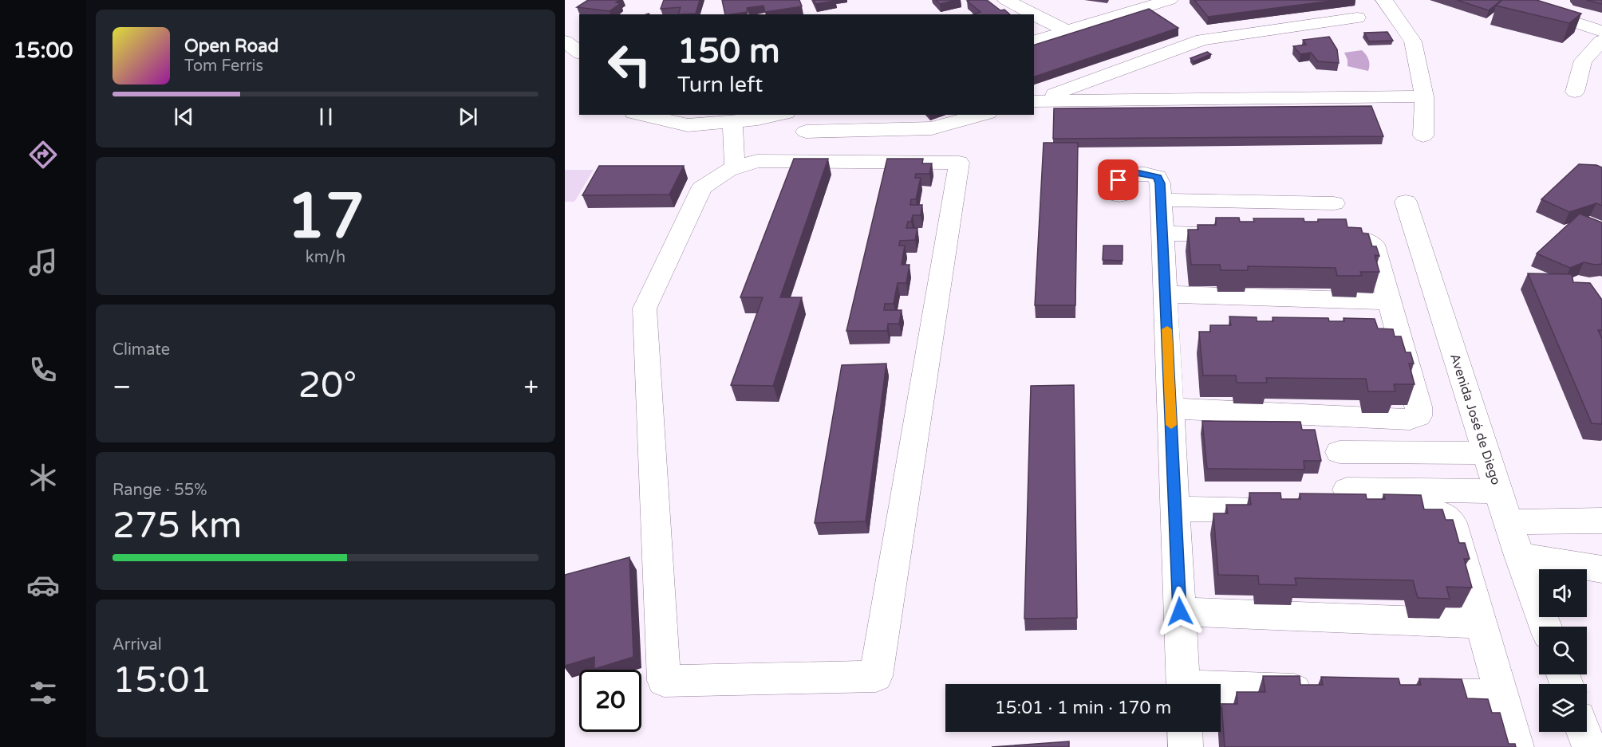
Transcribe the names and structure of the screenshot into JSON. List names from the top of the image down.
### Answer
{
  "streets": {
    "street": ["Avenida José de Diego"]
  },
  "page": {
    "tabs": "15:00",
    "turn": ["150 m", "Turn left"],
    "song": ["Open Road", "Tom Ferris"],
    "tile": [
      ["17", "km/h"],
      "Climate",
      ["Range · 55%", "275 km"],
      ["Arrival", "15:01"]
    ],
    "heat": ["−", "20°", "+"],
    "limit": "20",
    "trip": "15:01 · 1 min · 170 m"
  }
}
